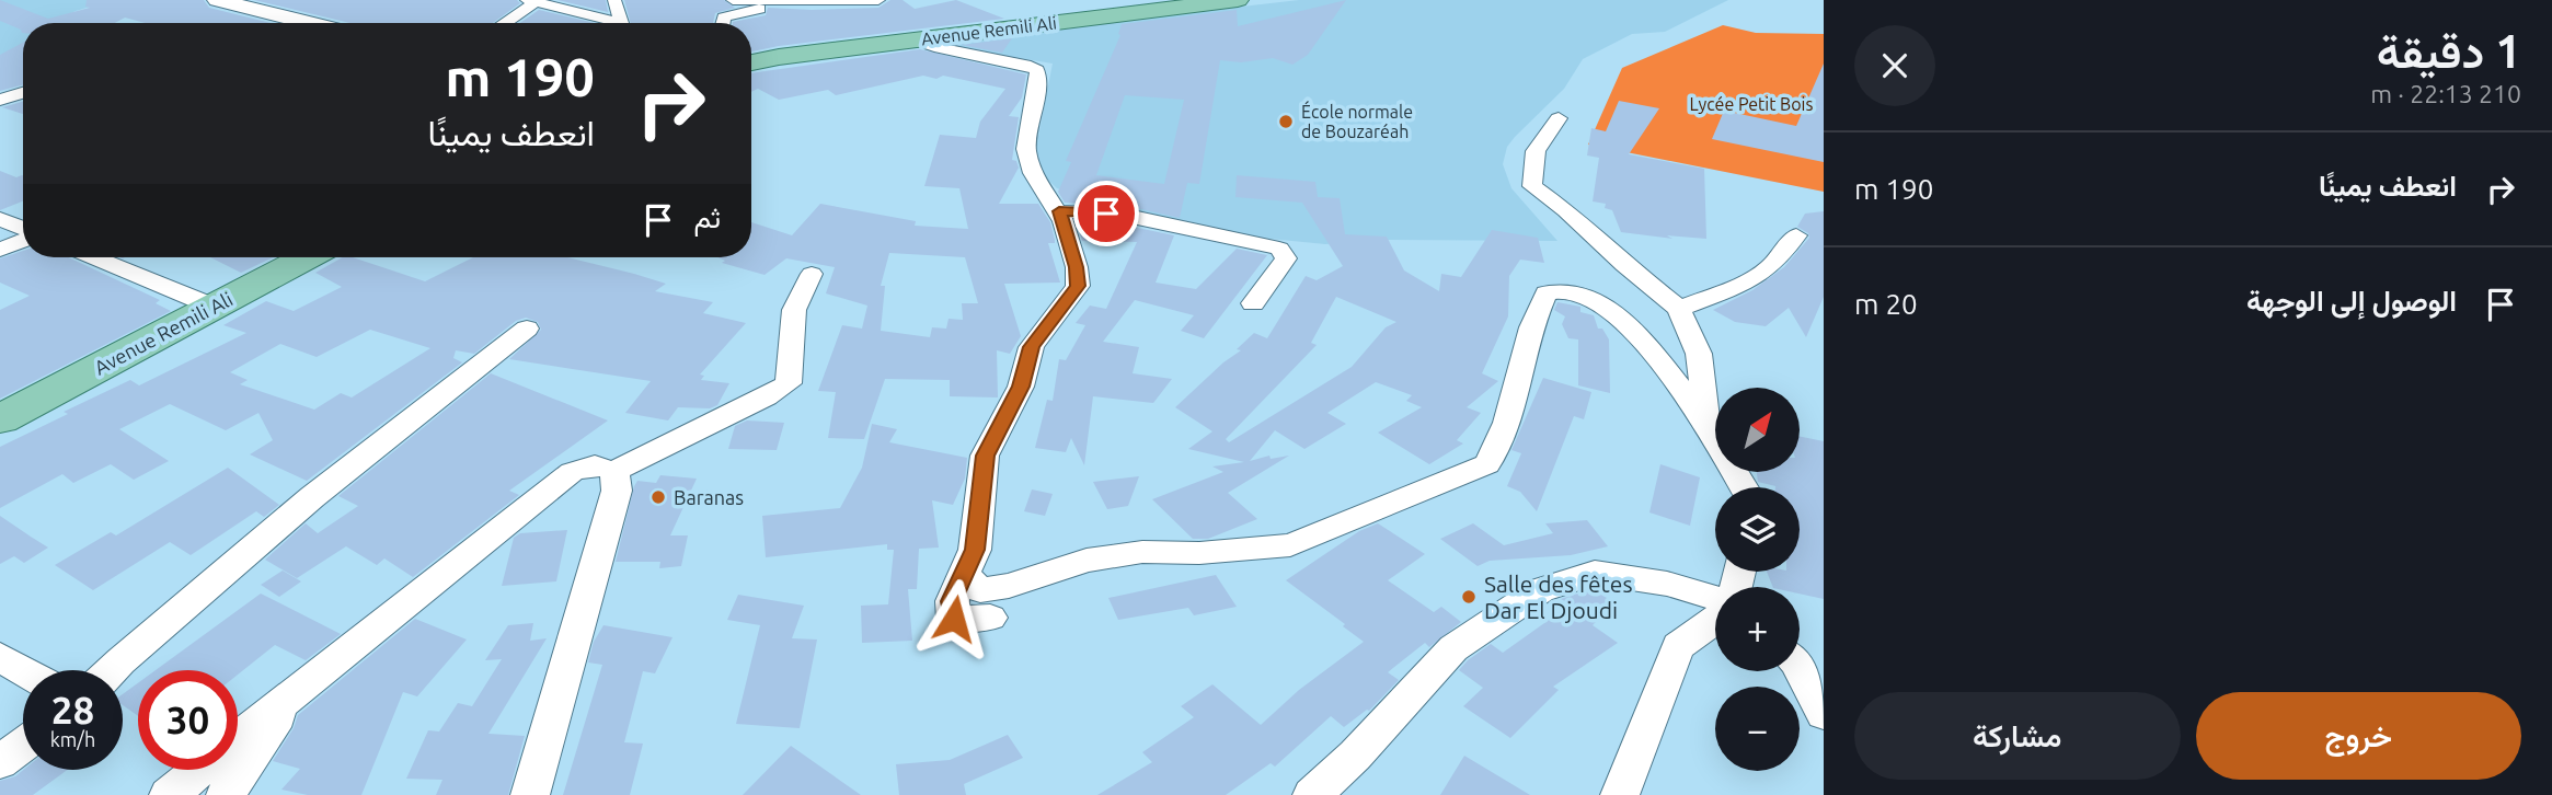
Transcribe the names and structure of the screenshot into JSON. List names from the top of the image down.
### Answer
{
  "streets": {
    "main road": ["Avenue Remili Ali"]
  },
  "parks": ["Lycée Petit Bois"],
  "places": ["École normale de Bouzaréah", "Baranas", "Salle des fêtes Dar El Djoudi"],
  "north": "top right",
  "page": {
    "heading": ["1 دقيقة", "210 m · 22:13"],
    "turn": ["190 m", "انعطف يمينًا"],
    "list": [
      {
        "name": "انعطف يمينًا",
        "value": "190 m"
      },
      {
        "name": "الوصول إلى الوجهة",
        "value": "20 m"
      }
    ],
    "then": "ثم",
    "map_buttons": ["+", "−"],
    "speed": "28 km/h",
    "limit": "30",
    "buttons": ["خروج", "مشاركة"]
  }
}
